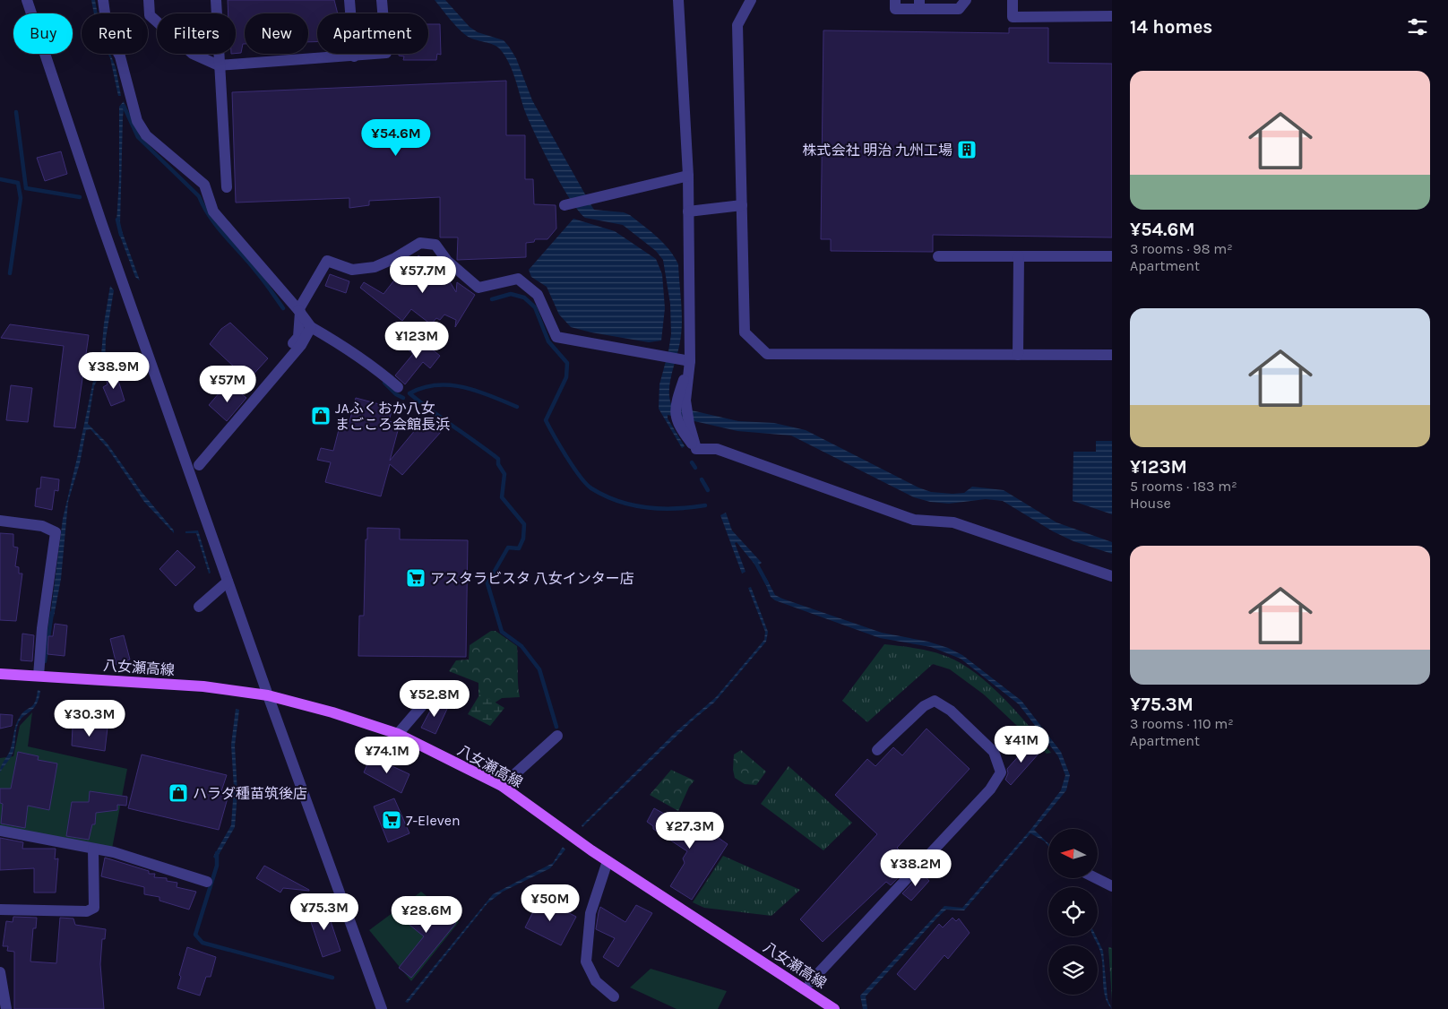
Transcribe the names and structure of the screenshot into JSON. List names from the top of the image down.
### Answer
{
  "streets": {
    "main road": ["八女瀬高線"]
  },
  "places": {
    "building": ["株式会社 明治 九州工場"],
    "shop": ["JAふくおか八女 まごころ会館長浜", "ハラダ種苗筑後店"],
    "supermarket": ["アスタラビスタ 八女インター店", "7-Eleven"]
  },
  "north": "left",
  "page": {
    "heading": "14 homes",
    "chip": [
      "Buy",
      "Rent",
      "Filters",
      "New",
      "Apartment"
    ],
    "list": [
      {
        "name": "¥54.6M",
        "note": "3 rooms · 98 m² · Apartment"
      },
      {
        "name": "¥123M",
        "note": "5 rooms · 183 m² · House"
      },
      {
        "name": "¥75.3M",
        "note": "3 rooms · 110 m² · Apartment"
      }
    ],
    "price": [
      "¥54.6M",
      "¥57.7M",
      "¥123M",
      "¥38.9M",
      "¥57M",
      "¥52.8M",
      "¥30.3M",
      "¥41M",
      "¥74.1M",
      "¥27.3M",
      "¥38.2M",
      "¥50M",
      "¥75.3M",
      "¥28.6M"
    ]
  }
}
